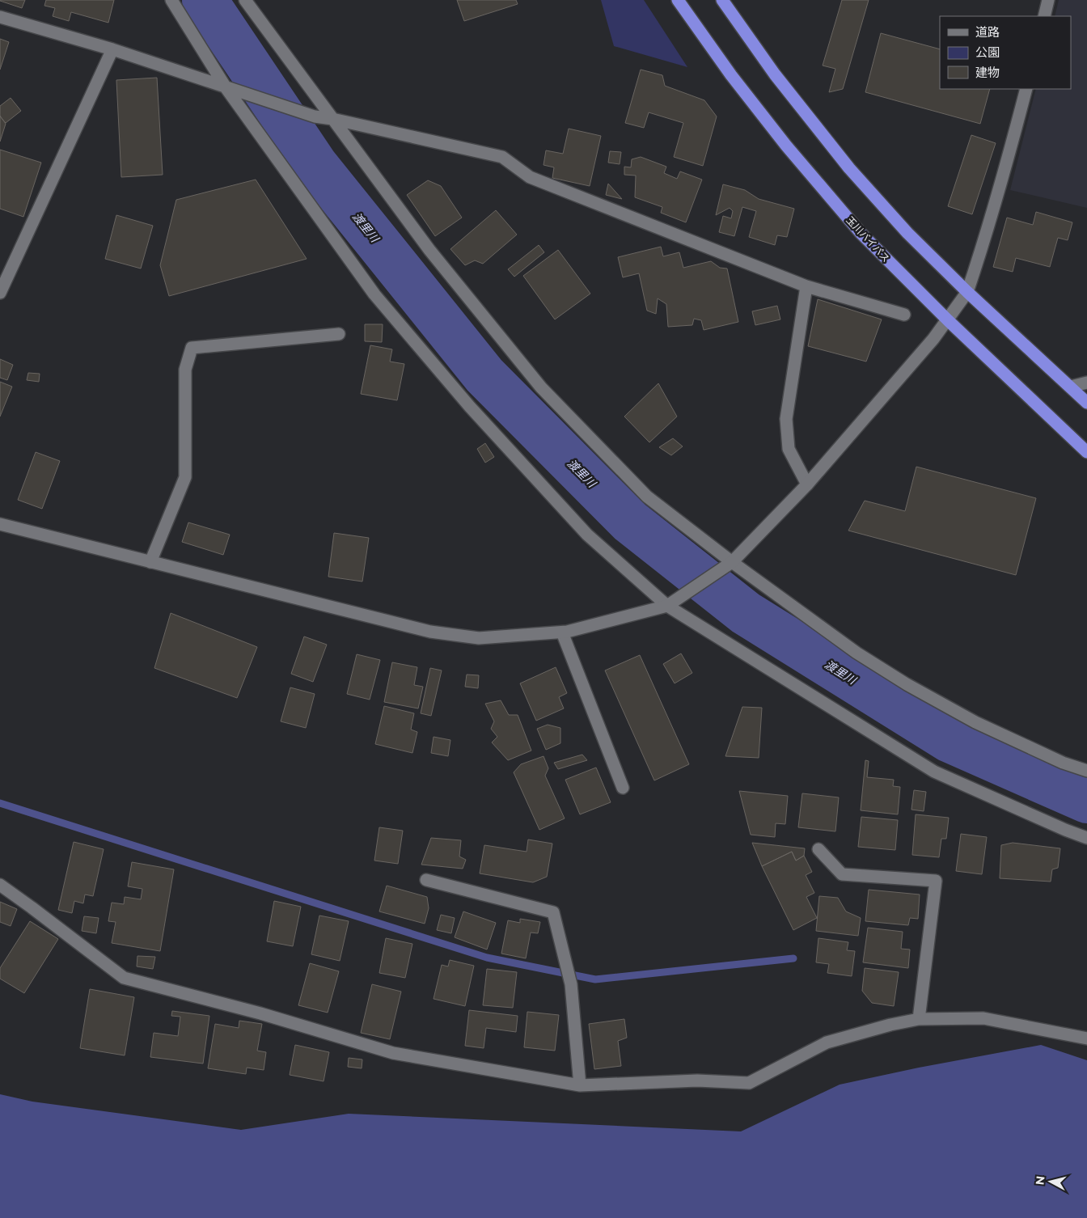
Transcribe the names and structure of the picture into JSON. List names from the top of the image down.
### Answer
{
  "streets": {
    "highway": ["玉川バイパス"]
  },
  "water": ["渡里川"],
  "legend": ["道路", "公園", "建物"],
  "north": "left"
}
